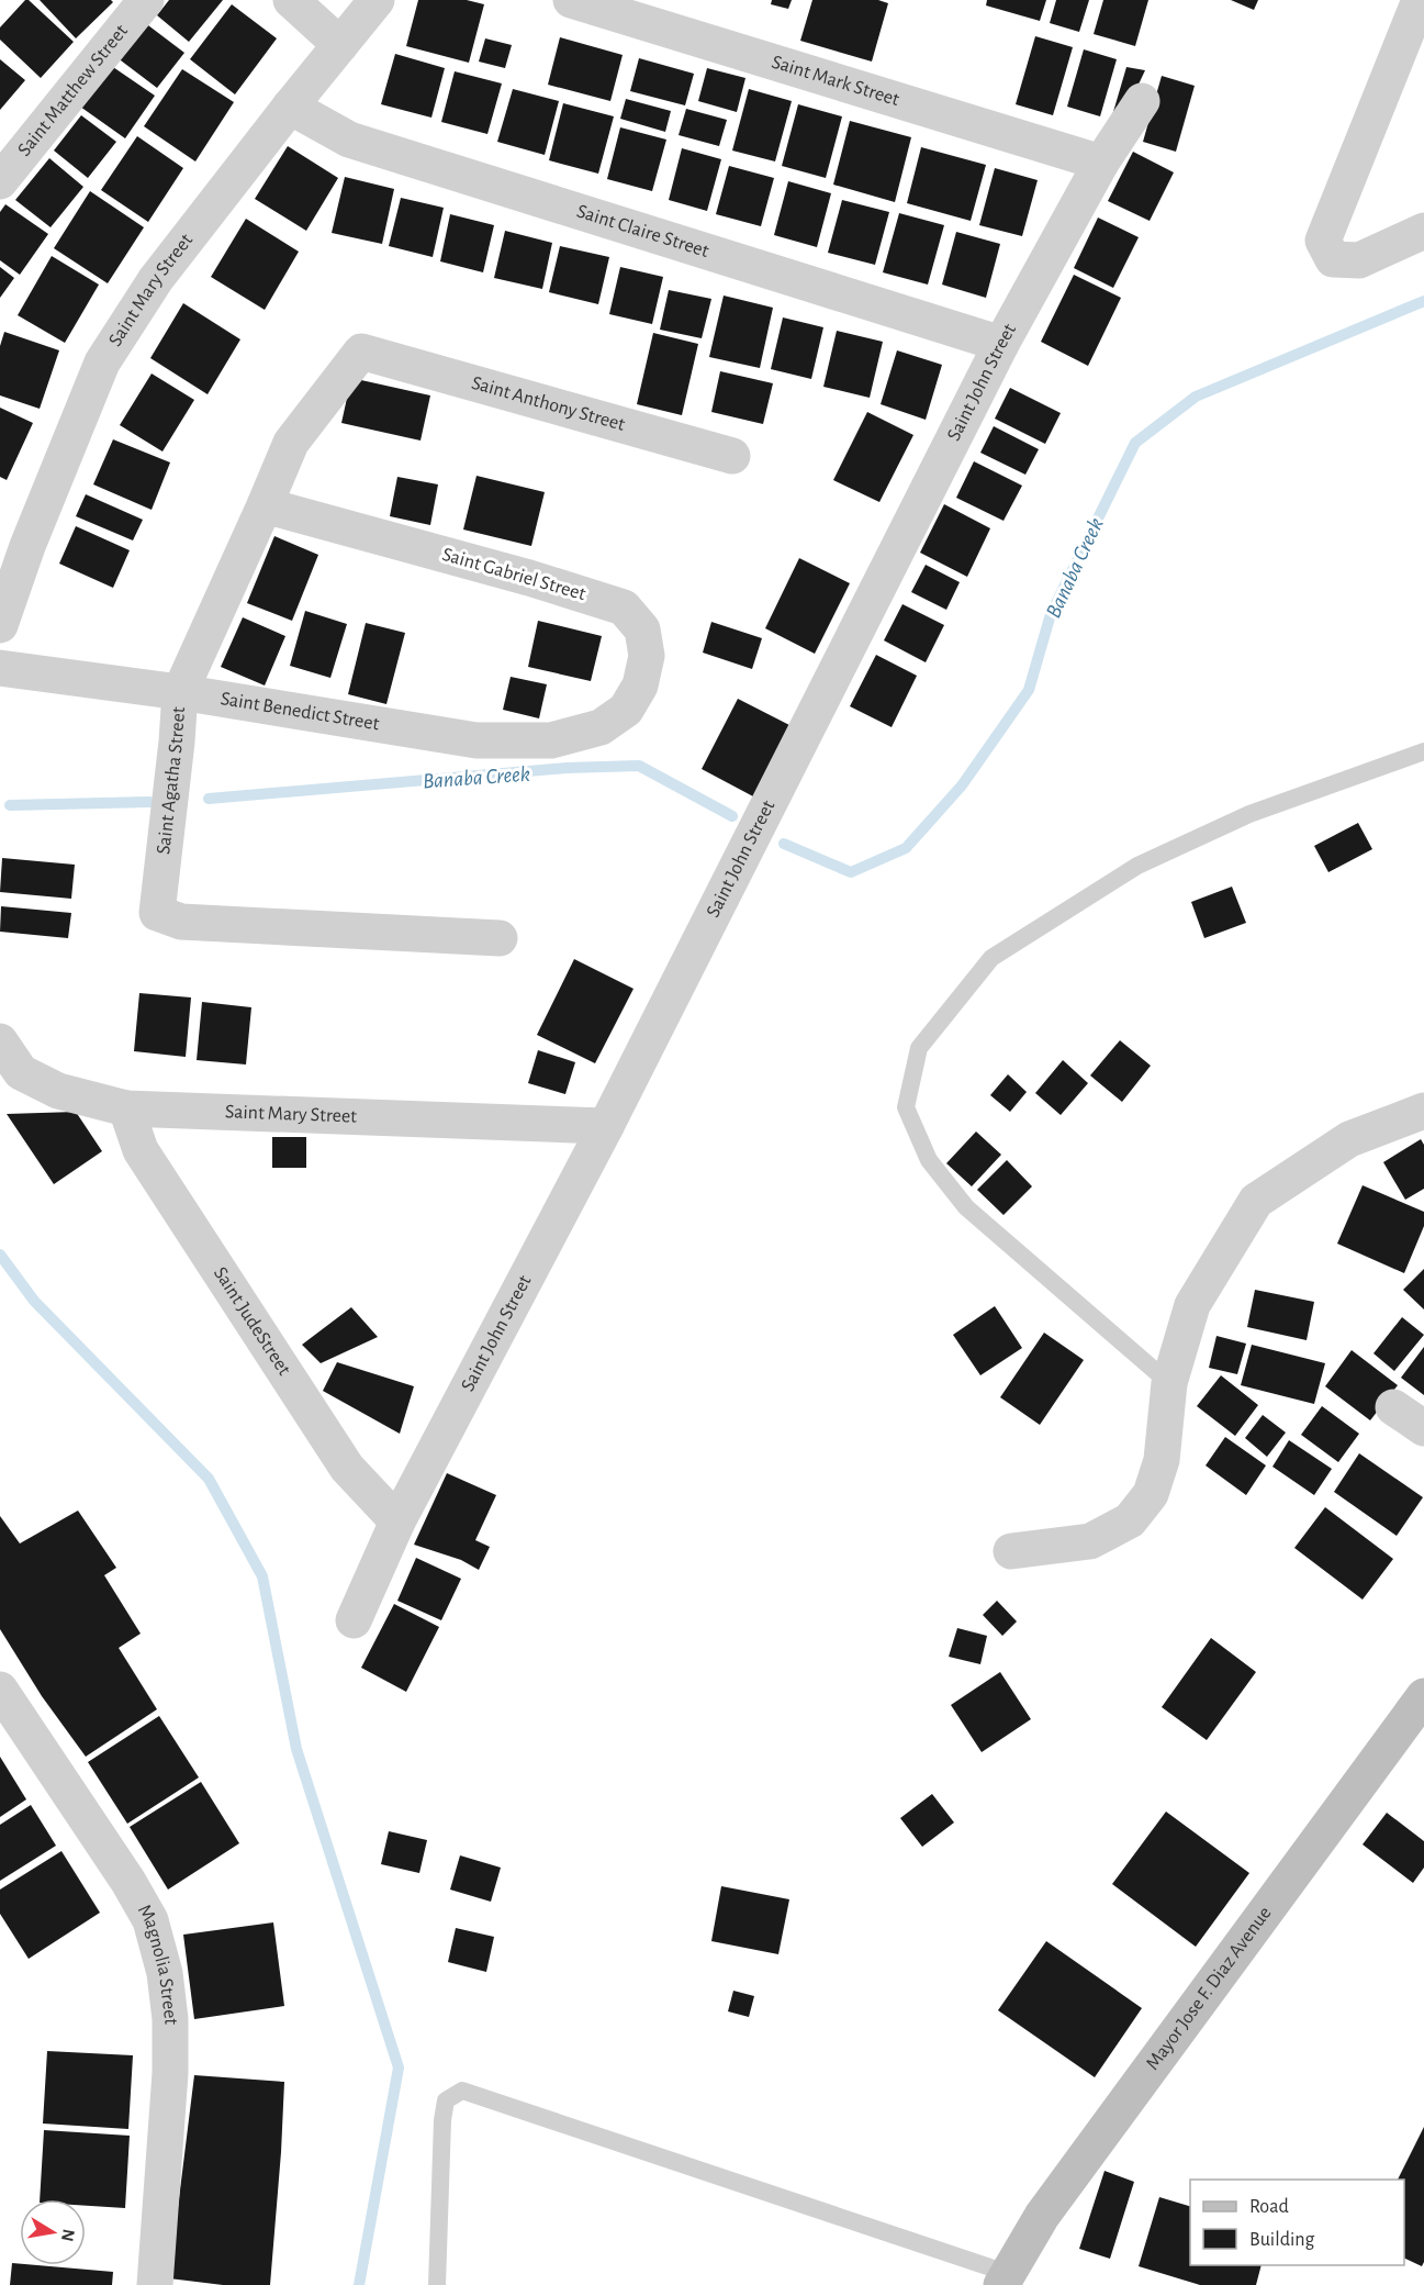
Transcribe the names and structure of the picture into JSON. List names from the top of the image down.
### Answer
{
  "streets": {
    "main road": ["Mayor Jose F. Diaz Avenue"],
    "street": [
      "Saint Mark Street",
      "Saint Matthew Street",
      "Saint Claire Street",
      "Saint Mary Street",
      "Saint John Street",
      "Saint Anthony Street",
      "Saint Gabriel Street",
      "Saint Benedict Street",
      "Saint Agatha Street",
      "Saint JudeStreet",
      "Magnolia Street"
    ]
  },
  "crossings": [
    ["Saint Mark Street", "Saint John Street"],
    ["Saint Claire Street", "Saint Mary Street"],
    ["Saint Claire Street", "Saint John Street"],
    ["Saint Mary Street", "Saint John Street"],
    ["Saint Mary Street", "Saint JudeStreet"],
    ["Saint John Street", "Saint JudeStreet"],
    ["Saint Anthony Street", "Saint Agatha Street"],
    ["Saint Gabriel Street", "Saint Benedict Street"],
    ["Saint Gabriel Street", "Saint Agatha Street"],
    ["Saint Benedict Street", "Saint Agatha Street"]
  ],
  "water": ["Banaba Creek"],
  "legend": ["Road", "Building"],
  "north": "right"
}
